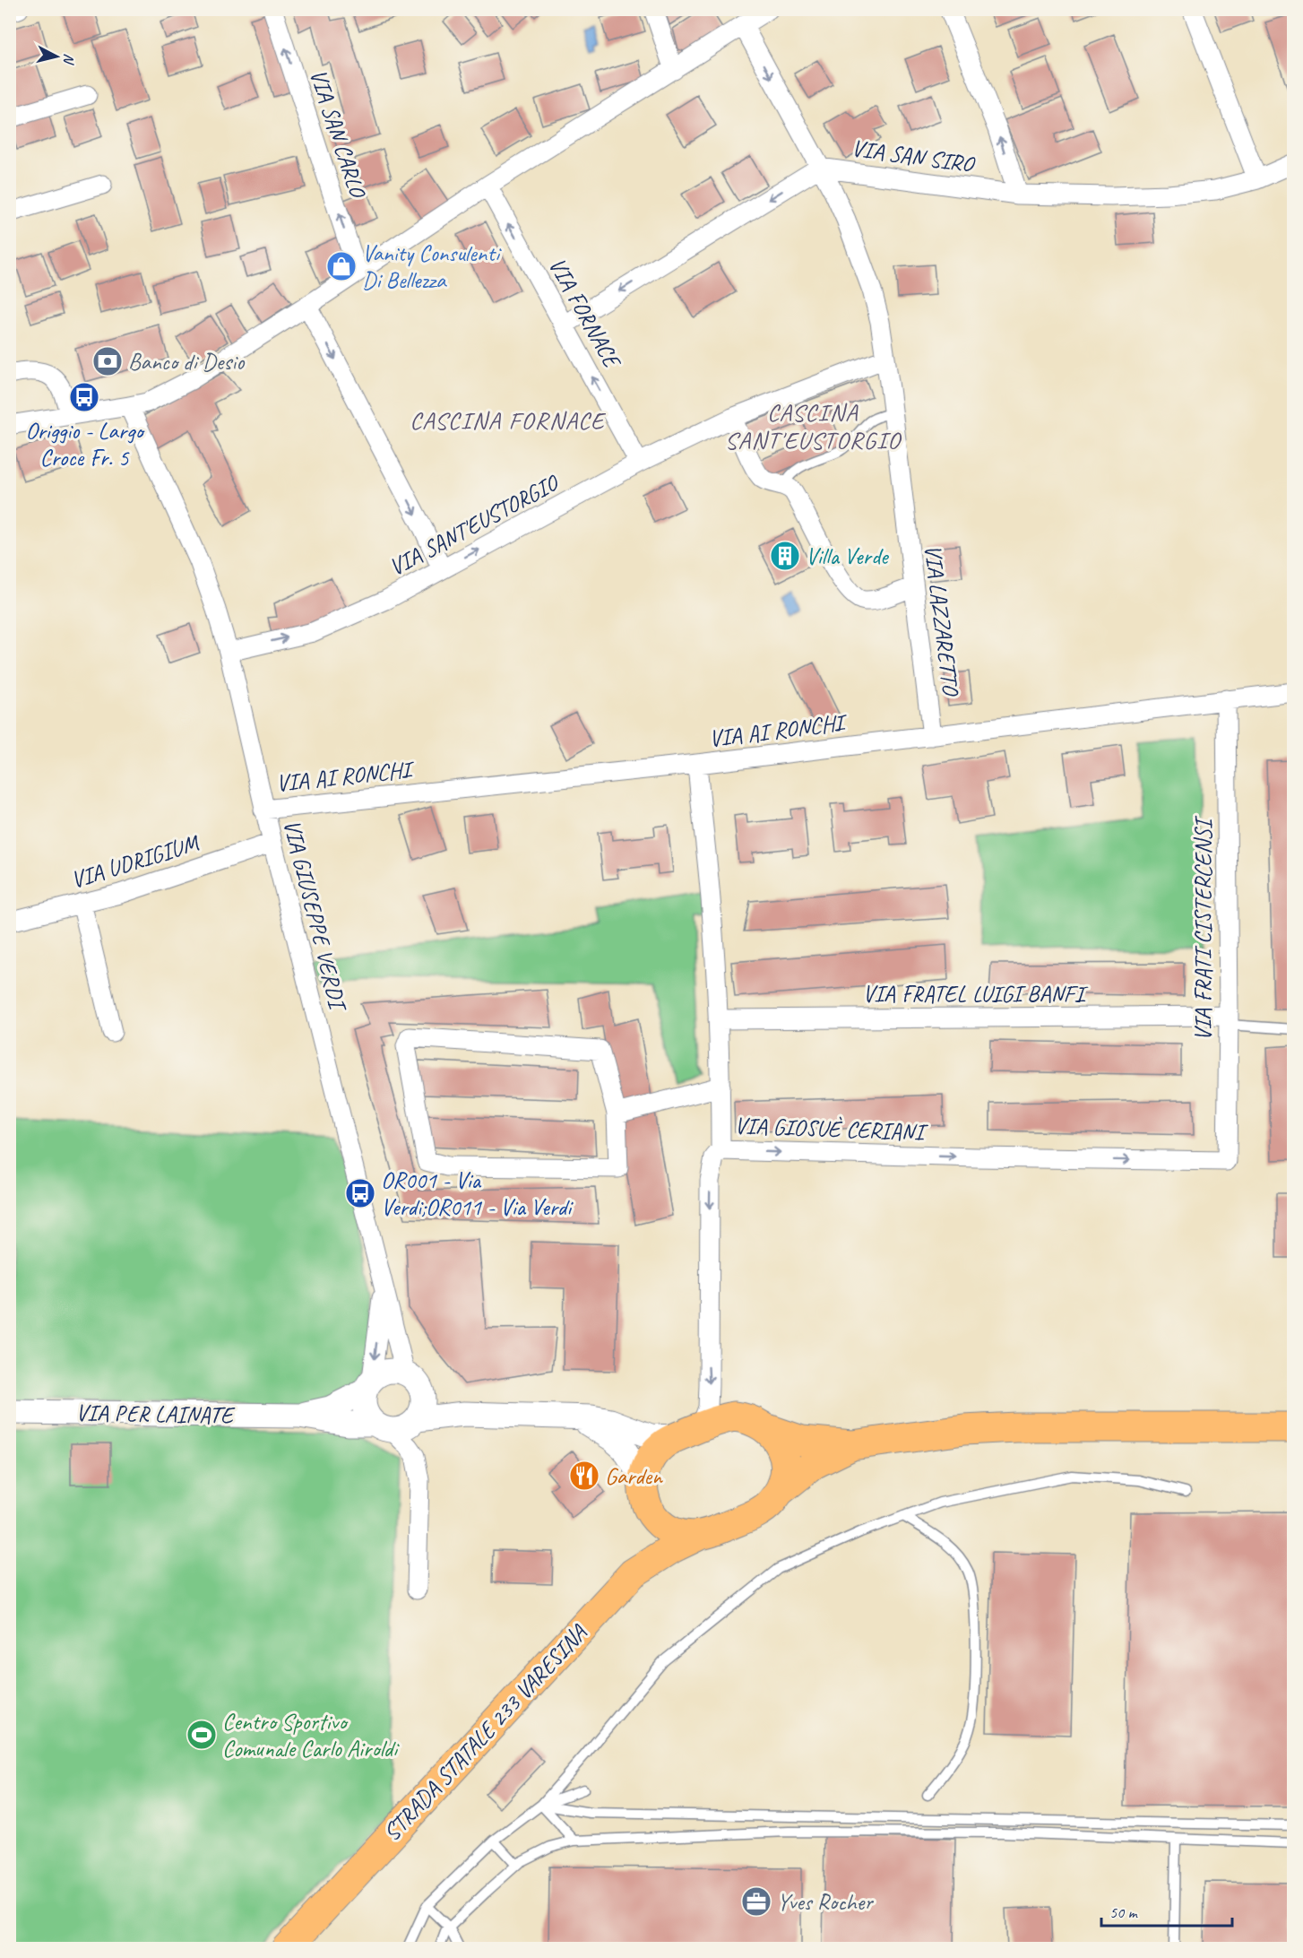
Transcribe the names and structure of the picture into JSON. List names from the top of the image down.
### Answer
{
  "streets": {
    "main road": ["STRADA STATALE 233 VARESINA"],
    "street": [
      "VIA SAN CARLO",
      "VIA SAN SIRO",
      "VIA FORNACE",
      "VIA SANT'EUSTORGIO",
      "VIA LAZZARETTO",
      "VIA AI RONCHI",
      "VIA UDRIGIUM",
      "VIA GIUSEPPE VERDI",
      "VIA FRATI CISTERCENSI",
      "VIA FRATEL LUIGI BANFI",
      "VIA GIOSUÈ CERIANI",
      "VIA PER LAINATE"
    ]
  },
  "crossings": [
    ["VIA SAN SIRO", "VIA FORNACE"],
    ["VIA SAN SIRO", "VIA LAZZARETTO"],
    ["VIA FORNACE", "VIA SANT'EUSTORGIO"],
    ["VIA SANT'EUSTORGIO", "VIA LAZZARETTO"],
    ["VIA SANT'EUSTORGIO", "VIA GIUSEPPE VERDI"],
    ["VIA LAZZARETTO", "VIA AI RONCHI"],
    ["VIA AI RONCHI", "VIA GIUSEPPE VERDI"],
    ["VIA AI RONCHI", "VIA FRATI CISTERCENSI"],
    ["VIA AI RONCHI", "VIA GIOSUÈ CERIANI"],
    ["VIA UDRIGIUM", "VIA GIUSEPPE VERDI"],
    ["VIA GIUSEPPE VERDI", "VIA PER LAINATE"],
    ["VIA FRATI CISTERCENSI", "VIA FRATEL LUIGI BANFI"],
    ["VIA FRATI CISTERCENSI", "VIA GIOSUÈ CERIANI"],
    ["VIA FRATEL LUIGI BANFI", "VIA GIOSUÈ CERIANI"],
    ["VIA PER LAINATE", "STRADA STATALE 233 VARESINA"]
  ],
  "one_way": [
    "VIA SAN CARLO",
    "VIA FORNACE",
    "VIA SANT'EUSTORGIO",
    "VIA GIOSUÈ CERIANI"
  ],
  "districts": ["CASCINA SANT'EUSTORGIO", "CASCINA FORNACE"],
  "places": {
    "shop": ["Vanity Consulenti Di Bellezza"],
    "bank": ["Banco di Desio"],
    "bus stop": ["Origgio - Largo Croce Fr. 5", "OR001 - Via Verdi;OR011 - Via Verdi"],
    "building": ["Villa Verde"],
    "restaurant": ["Garden"],
    "sports": ["Centro Sportivo Comunale Carlo Airoldi"],
    "office": ["Yves Rocher"]
  },
  "scale_bar": "50 m",
  "north": "right"
}
